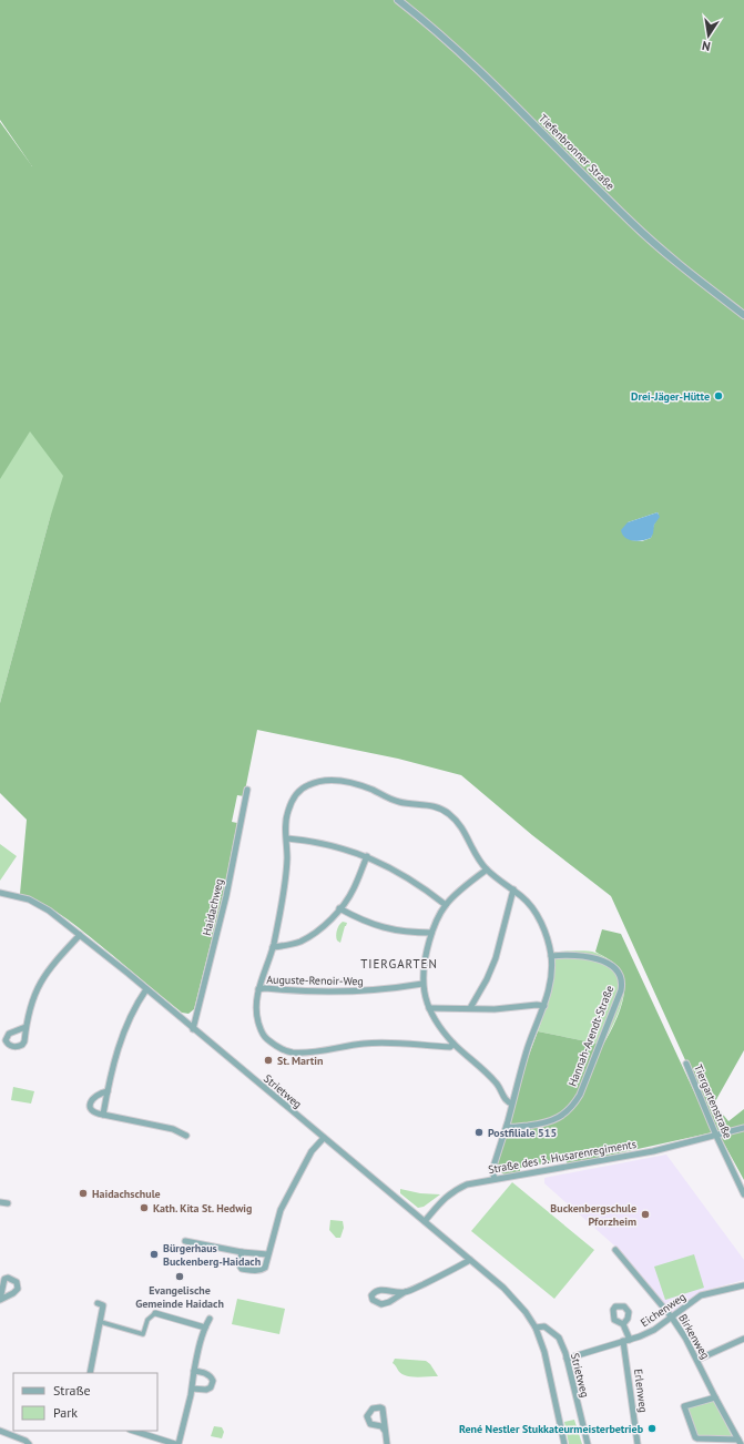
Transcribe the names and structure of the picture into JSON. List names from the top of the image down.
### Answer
{
  "streets": {
    "street": [
      "Tiefenbronner Straße",
      "Haidachweg",
      "Auguste-Renoir-Weg",
      "Hannah-Arendt-Straße",
      "Strietweg",
      "Tiergartenstraße",
      "Straße des 3. Husarenregiments",
      "Eichenweg",
      "Birkenweg",
      "Erlenweg"
    ]
  },
  "crossings": [
    ["Haidachweg", "Strietweg"],
    ["Strietweg", "Straße des 3. Husarenregiments"],
    ["Strietweg", "Eichenweg"],
    ["Tiergartenstraße", "Straße des 3. Husarenregiments"],
    ["Eichenweg", "Birkenweg"],
    ["Eichenweg", "Erlenweg"]
  ],
  "districts": ["TIERGARTEN"],
  "places": [
    "Drei-Jäger-Hütte",
    "St. Martin",
    "Postfiliale 515",
    "Haidachschule",
    "Kath. Kita St. Hedwig",
    "Buckenbergschule Pforzheim",
    "Bürgerhaus Buckenberg-Haidach",
    "Evangelische Gemeinde Haidach",
    "René Nestler Stukkateurmeisterbetrieb"
  ],
  "legend": ["Straße", "Park"],
  "north": "bottom"
}
